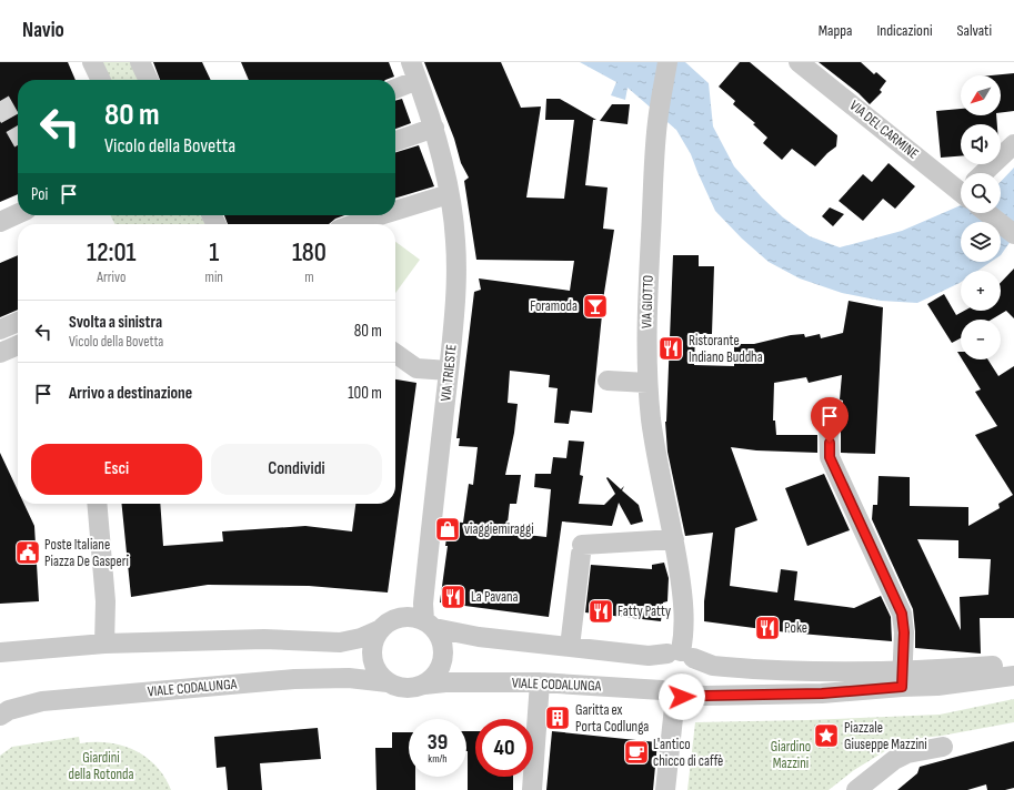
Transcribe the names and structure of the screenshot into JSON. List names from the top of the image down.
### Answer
{
  "streets": {
    "street": [
      "VIA DEL CARMINE",
      "VIA GIOTTO",
      "VIA TRIESTE",
      "VIALE CODALUNGA"
    ]
  },
  "crossings": [
    ["VIA GIOTTO", "VIALE CODALUNGA"],
    ["VIA TRIESTE", "VIALE CODALUNGA"]
  ],
  "parks": ["Giardino Mazzini", "Giardini della Rotonda"],
  "places": {
    "bar": ["Foramoda"],
    "restaurant": [
      "Ristorante Indiano Buddha",
      "La Pavana",
      "Fatty Patty",
      "Poke"
    ],
    "shop": ["viaggiemiraggi"],
    "public building": ["Poste Italiane Piazza De Gasperi"],
    "building": ["Garitta ex Porta Codlunga"],
    "place": ["Piazzale Giuseppe Mazzini"],
    "cafe": ["L'antico chicco di caffè"]
  },
  "north": "bottom left",
  "page": {
    "header": "Navio",
    "nav": ["Mappa", "Indicazioni", "Salvati"],
    "map_buttons": ["+", "−"],
    "turn": ["80 m", "Vicolo della Bovetta"],
    "then": "Poi",
    "eta": [
      "12:01",
      "Arrivo",
      "1",
      "min",
      "180",
      "m"
    ],
    "list": [
      {
        "name": "Svolta a sinistra",
        "note": "Vicolo della Bovetta",
        "value": "80 m"
      },
      {
        "name": "Arrivo a destinazione",
        "value": "100 m"
      }
    ],
    "buttons": ["Esci", "Condividi"],
    "speed": "39 km/h",
    "limit": "40"
  }
}
